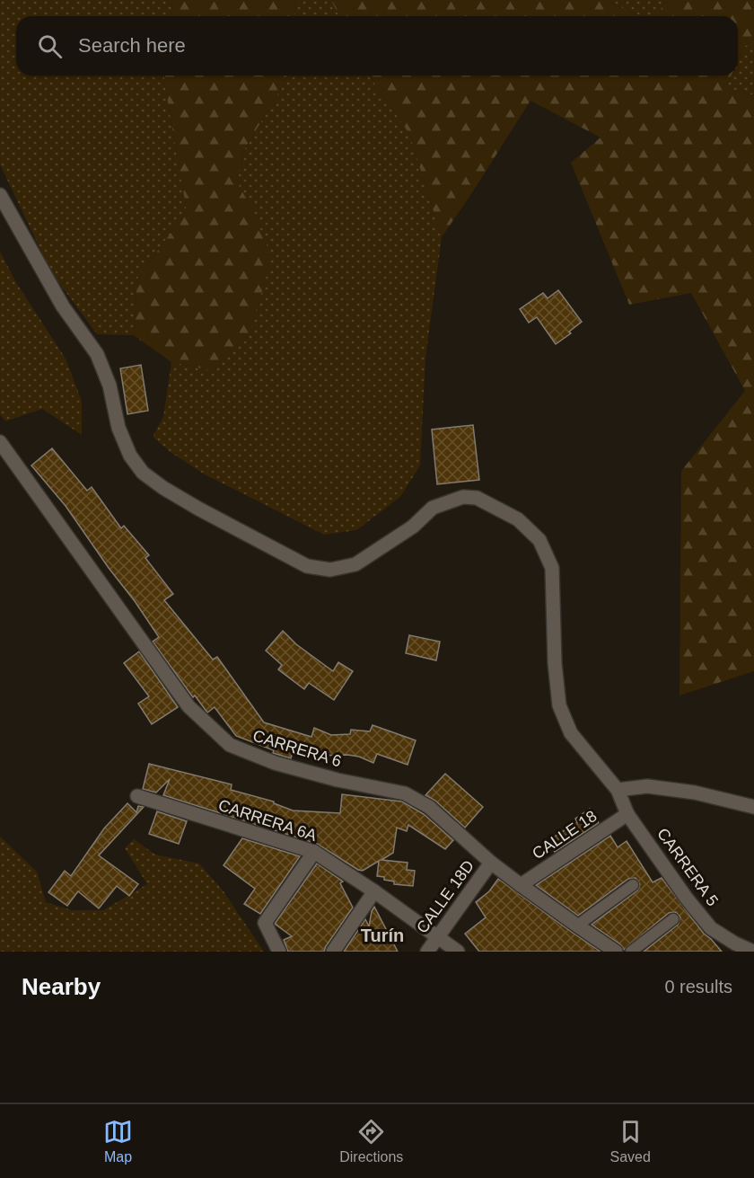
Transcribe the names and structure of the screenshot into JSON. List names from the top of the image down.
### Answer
{
  "streets": {
    "street": [
      "CARRERA 6",
      "CARRERA 6A",
      "CALLE 18",
      "CARRERA 5",
      "CALLE 18D"
    ]
  },
  "crossings": [
    ["CARRERA 6", "CALLE 18"],
    ["CARRERA 6", "CALLE 18D"],
    ["CARRERA 6A", "CALLE 18D"],
    ["CALLE 18", "CARRERA 5"]
  ],
  "districts": ["Turín"],
  "page": {
    "search": "Search here",
    "heading": ["Nearby", "0 results"],
    "nav": ["Map", "Directions", "Saved"]
  }
}
